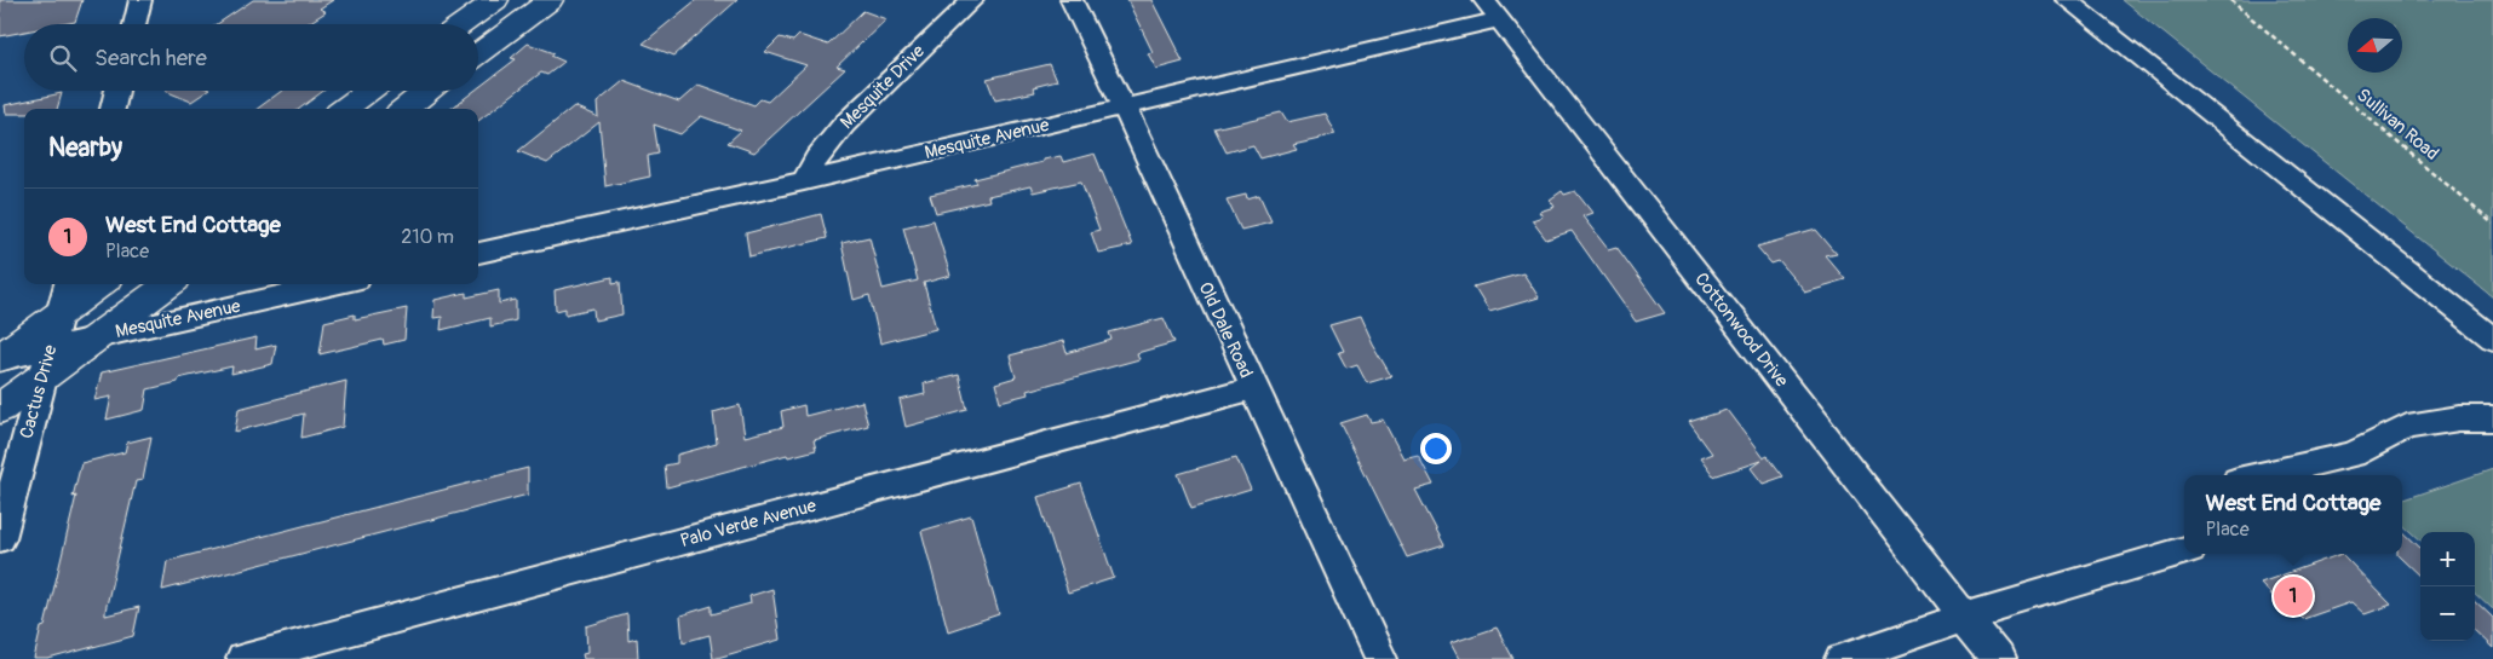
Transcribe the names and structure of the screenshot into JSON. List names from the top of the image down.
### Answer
{
  "streets": {
    "street": [
      "Mesquite Drive",
      "Mesquite Avenue",
      "Old Dale Road",
      "Cottonwood Drive",
      "Cactus Drive",
      "Palo Verde Avenue"
    ],
    "path": ["Sullivan Road"]
  },
  "crossings": [
    ["Mesquite Drive", "Mesquite Avenue"],
    ["Mesquite Avenue", "Old Dale Road"],
    ["Mesquite Avenue", "Cottonwood Drive"],
    ["Old Dale Road", "Palo Verde Avenue"]
  ],
  "north": "left",
  "page": {
    "search": "Search here",
    "heading": "Nearby",
    "list": [
      {
        "mark": "1",
        "name": "West End Cottage",
        "note": "Place",
        "value": "210 m"
      }
    ],
    "popup": ["West End Cottage", "Place"],
    "map_buttons": ["+", "−"],
    "pins": "1"
  }
}
